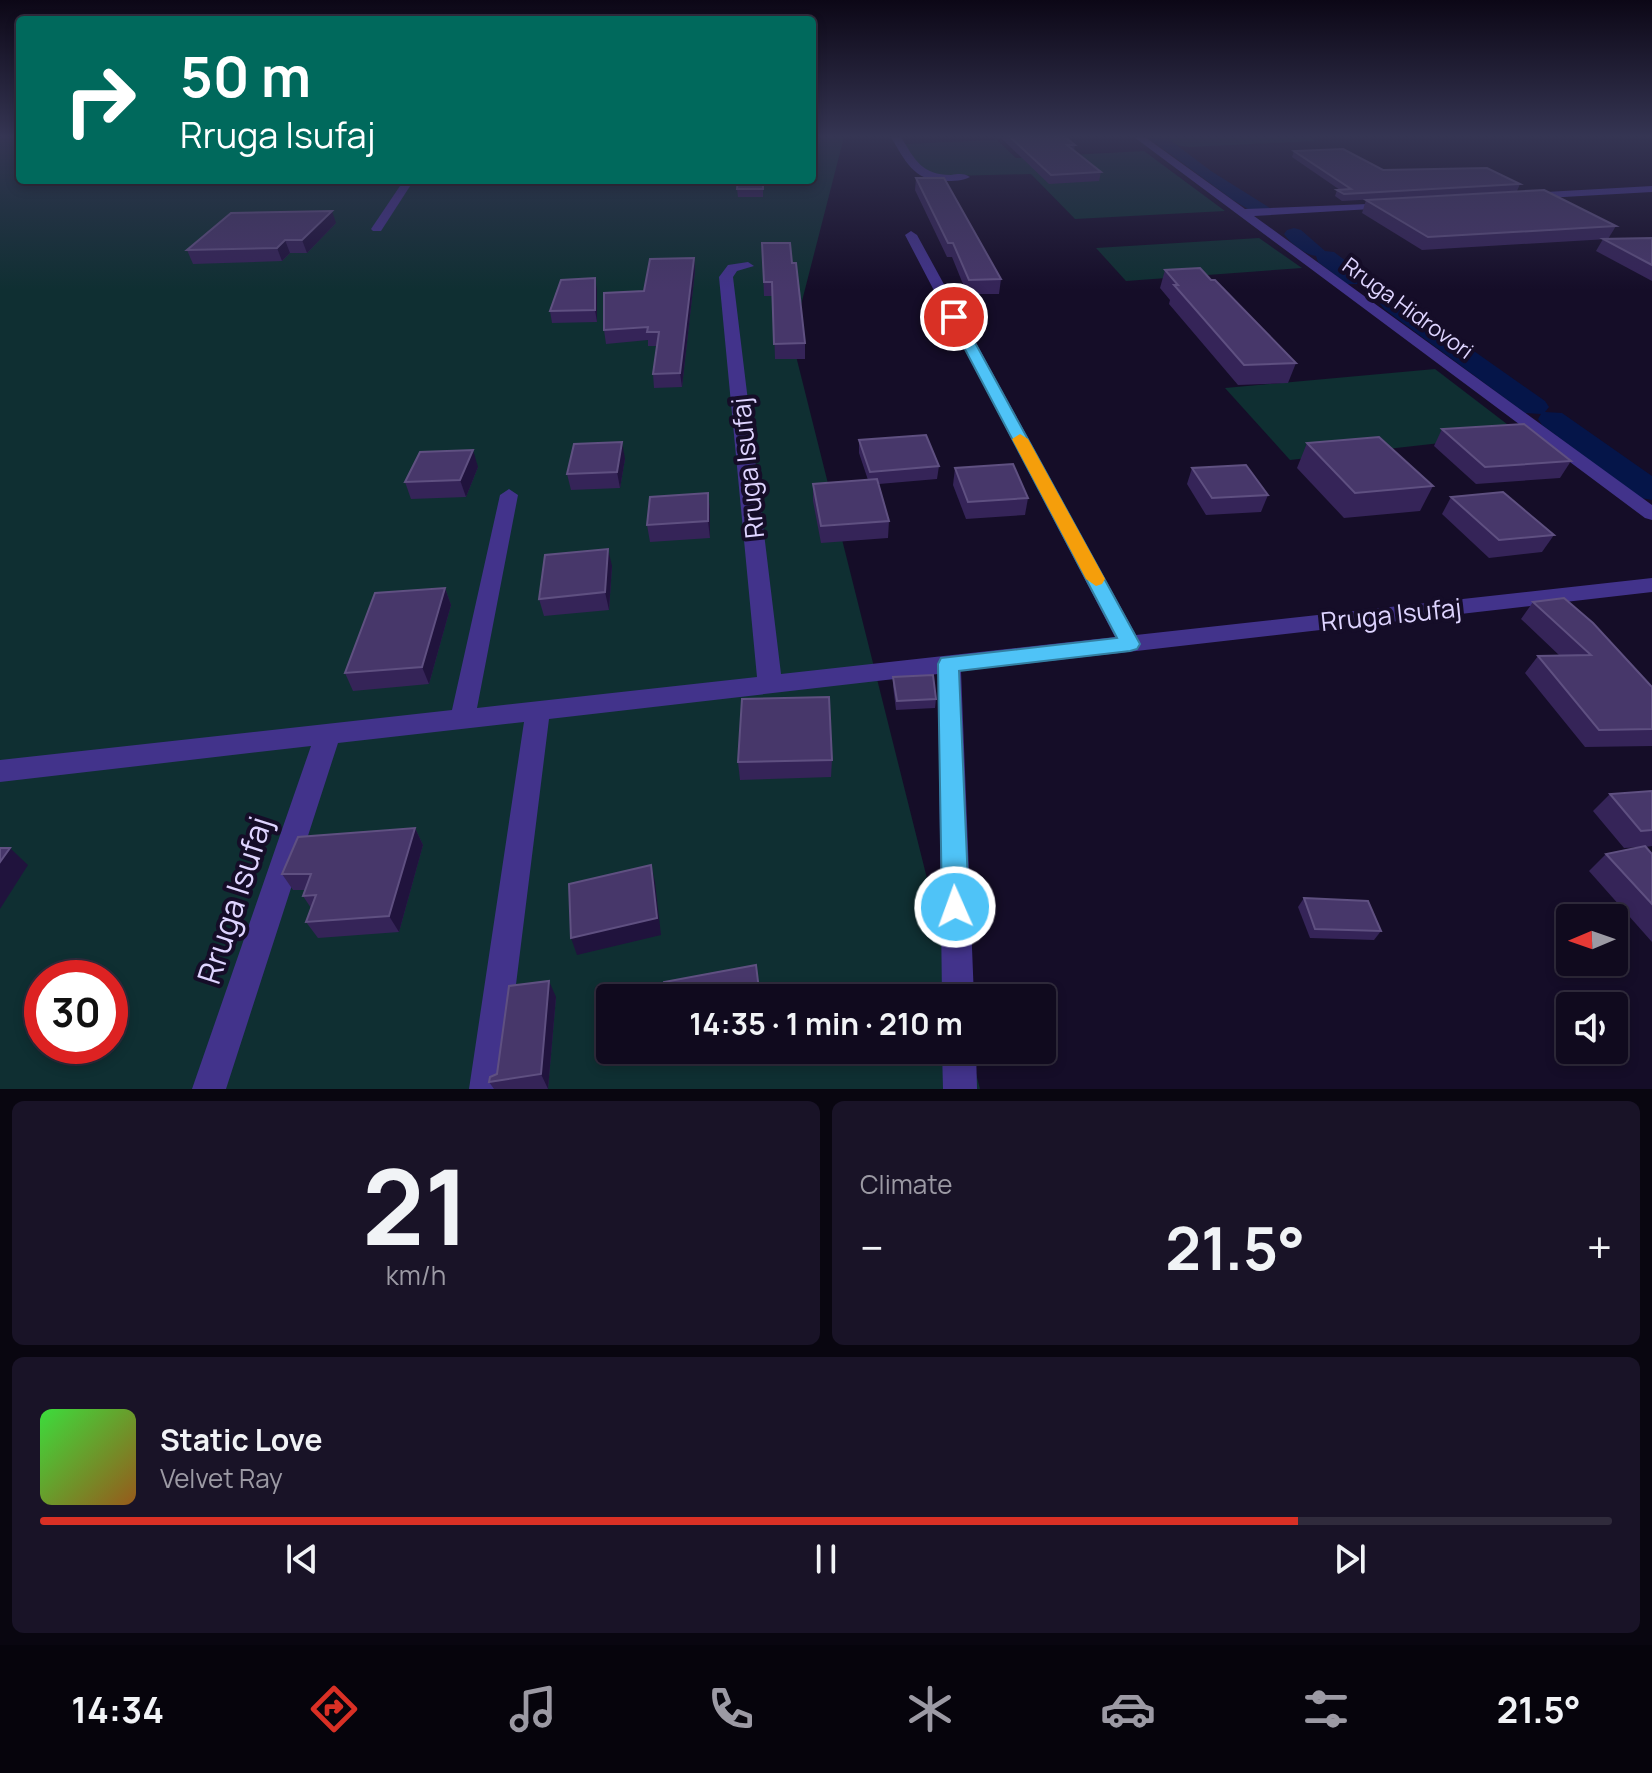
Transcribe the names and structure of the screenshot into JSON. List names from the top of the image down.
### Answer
{
  "streets": {
    "street": ["Rruga Hidrovori", "Rruga Isufaj"]
  },
  "north": "left",
  "page": {
    "turn": ["50 m", "Rruga Isufaj"],
    "limit": "30",
    "trip": "14:35 · 1 min · 210 m",
    "tile": [
      ["21", "km/h"],
      "Climate"
    ],
    "heat": ["−", "21.5°", "+"],
    "song": ["Static Love", "Velvet Ray"],
    "tabs": ["14:34", "21.5°"]
  }
}
